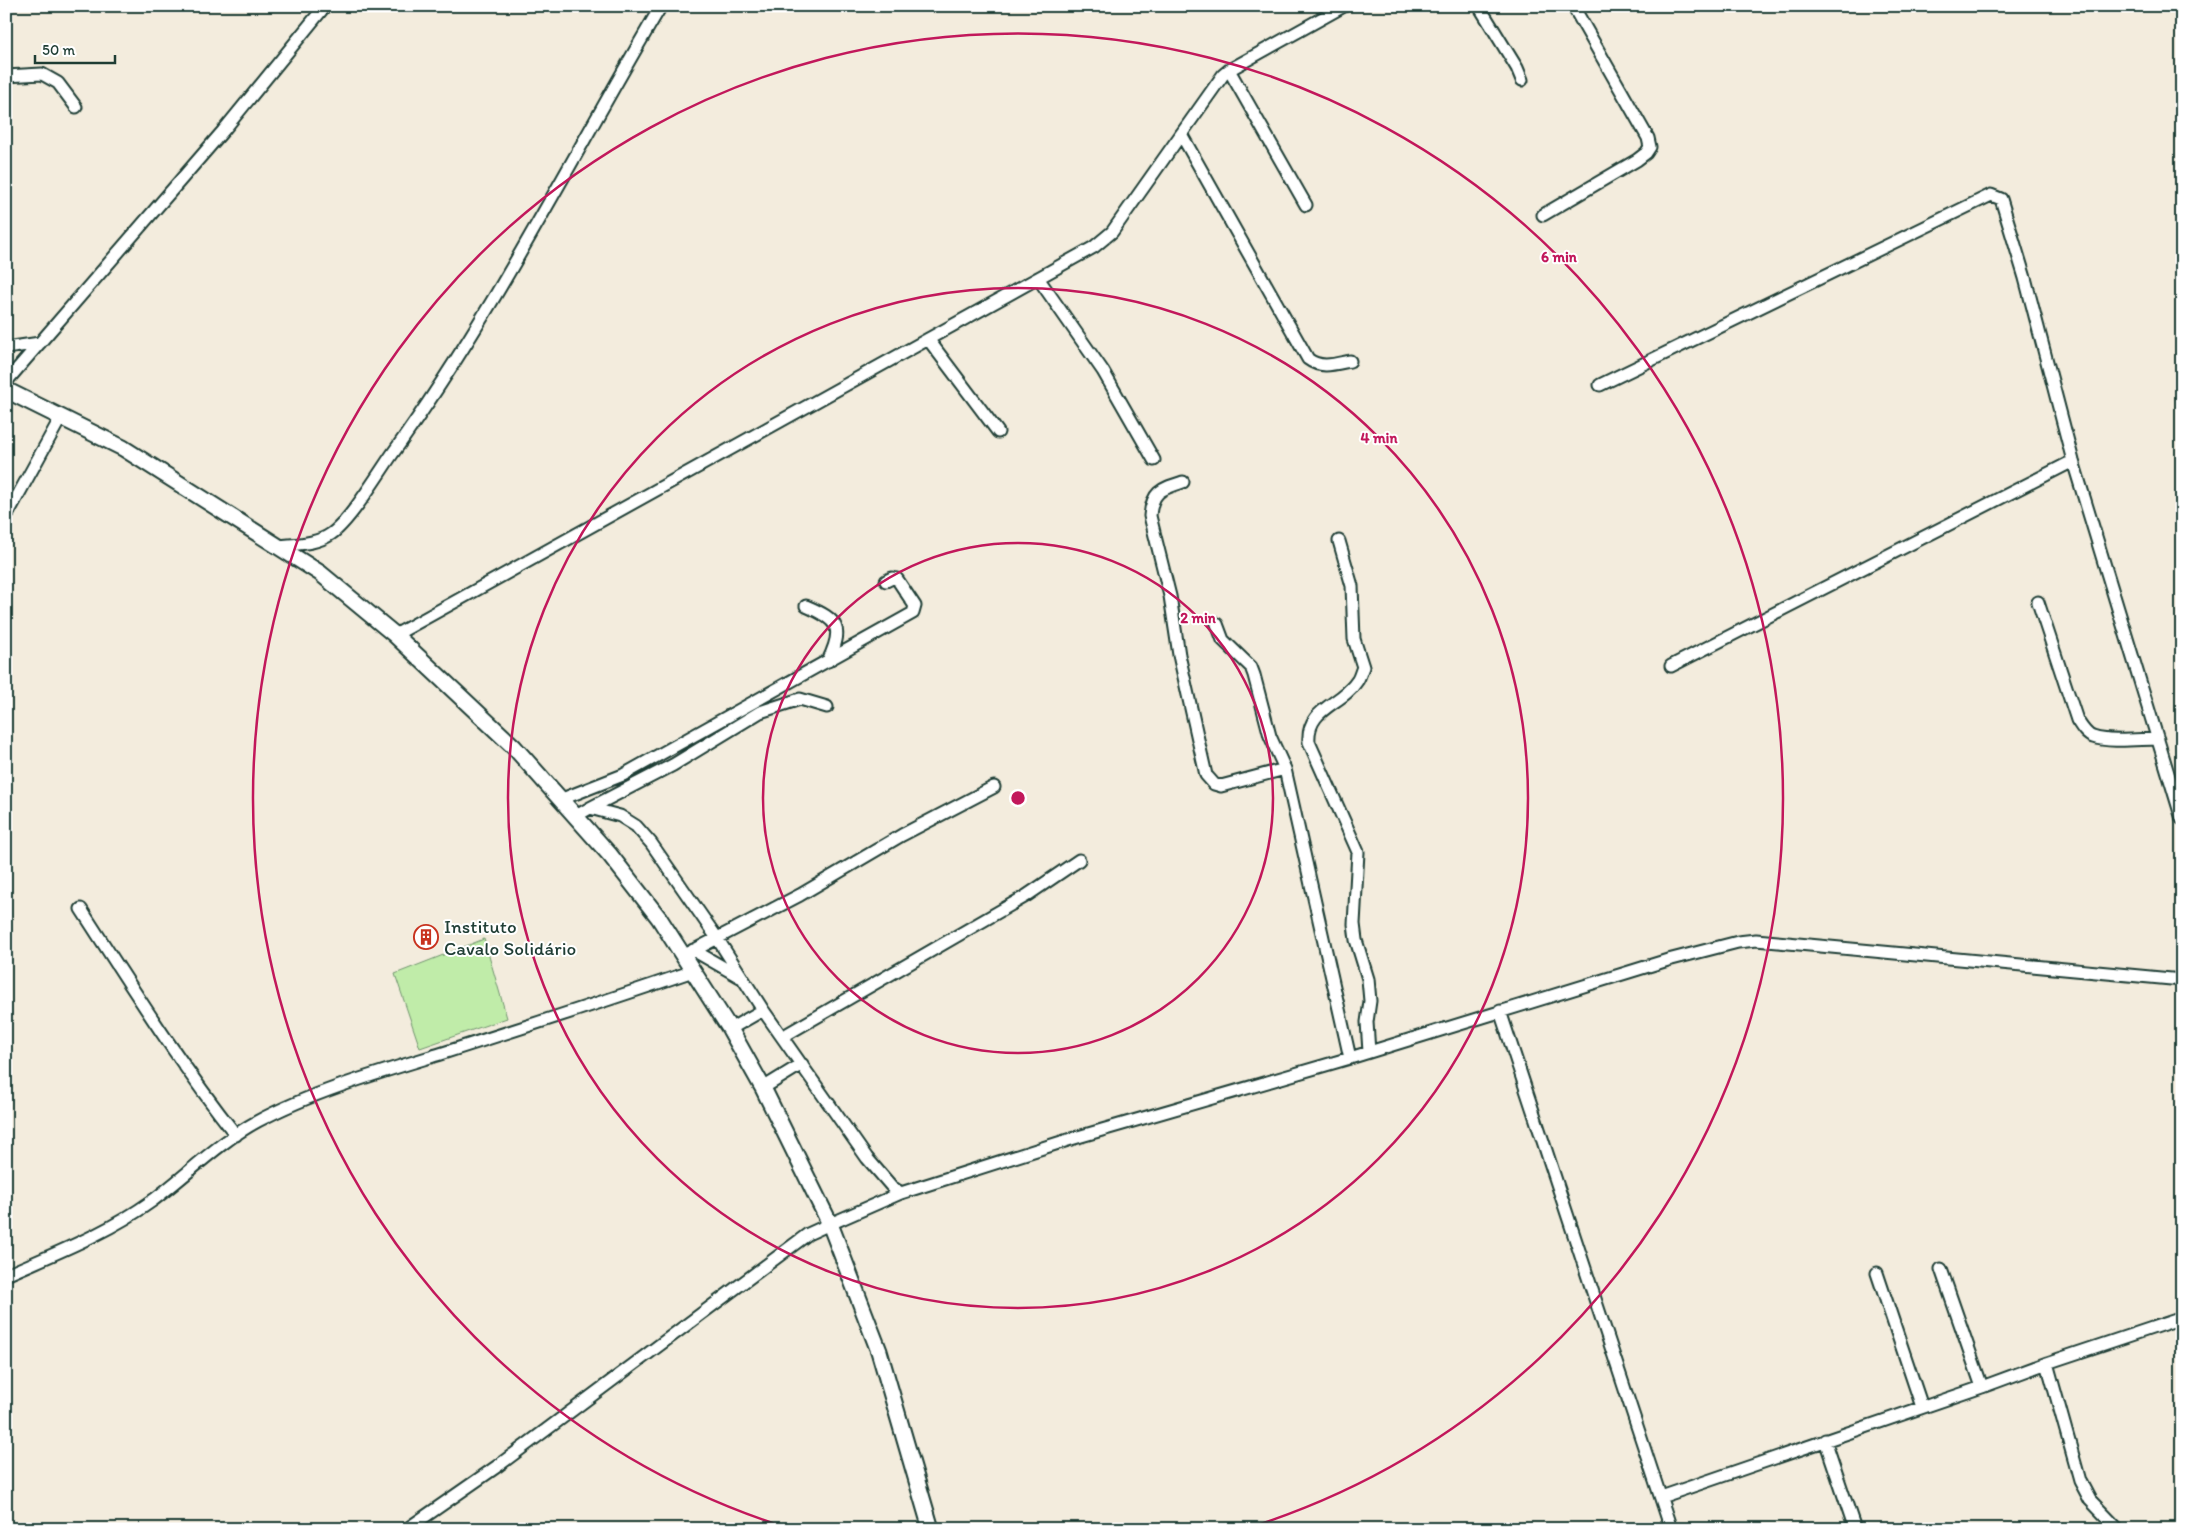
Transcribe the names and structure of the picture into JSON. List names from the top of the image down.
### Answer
{
  "places": {
    "building": ["Instituto Cavalo Solidário"]
  },
  "scale_bar": "50 m",
  "rings": ["6 min", "4 min", "2 min"]
}
